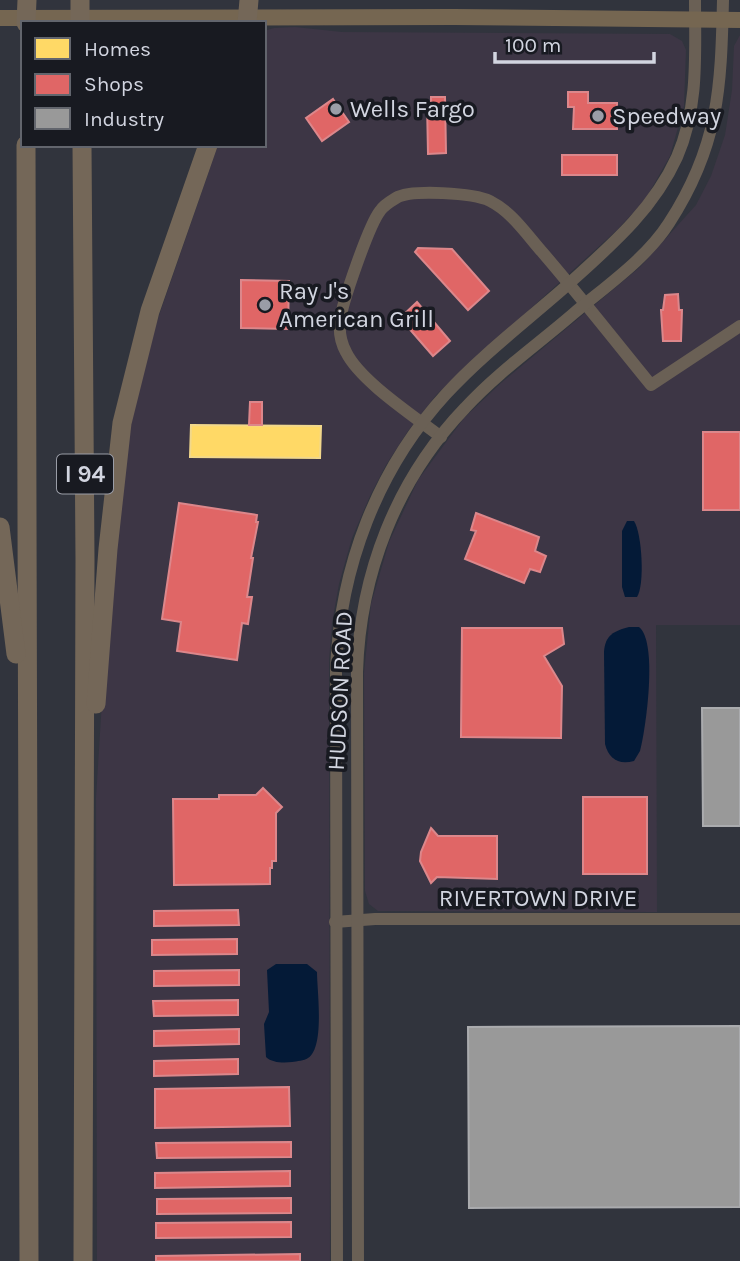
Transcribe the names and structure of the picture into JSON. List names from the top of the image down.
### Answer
{
  "streets": {
    "highway": ["I 94"],
    "street": ["HUDSON ROAD", "RIVERTOWN DRIVE"]
  },
  "crossings": [
    ["HUDSON ROAD", "RIVERTOWN DRIVE"]
  ],
  "places": ["Wells Fargo", "Speedway", "Ray J's American Grill"],
  "legend": ["Homes", "Shops", "Industry"],
  "scale_bar": "100 m"
}
